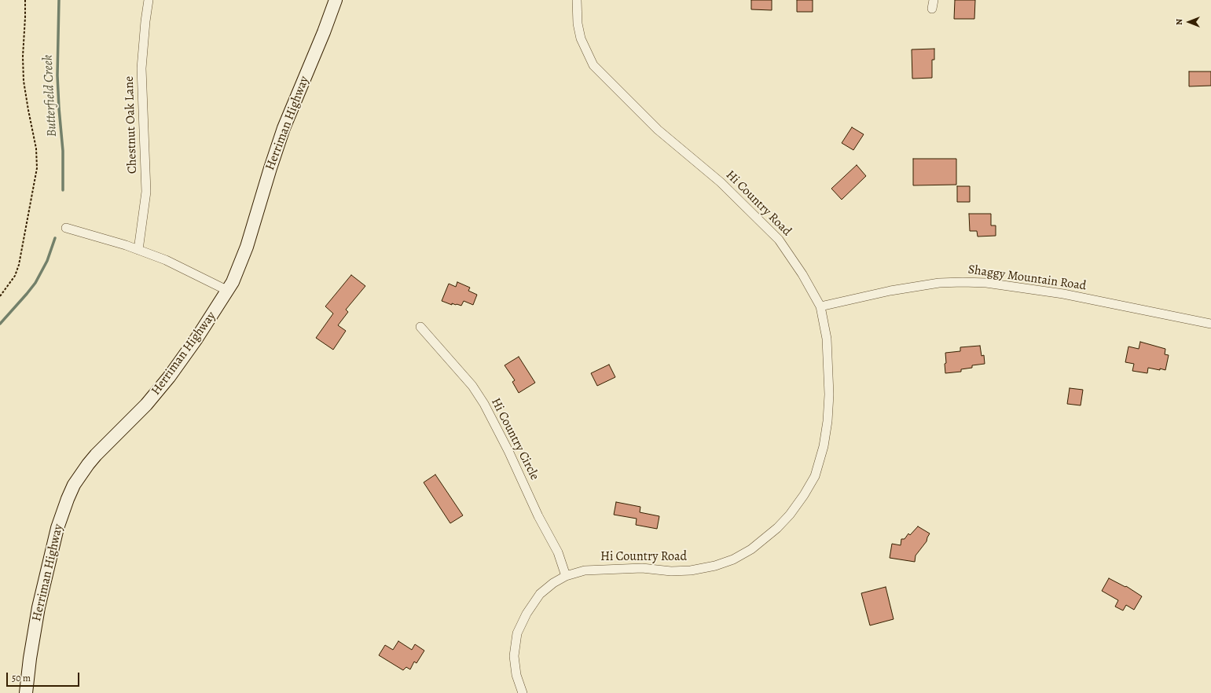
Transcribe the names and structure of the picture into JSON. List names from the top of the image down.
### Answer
{
  "streets": {
    "main road": ["Herriman Highway"],
    "street": [
      "Chestnut Oak Lane",
      "Hi Country Road",
      "Shaggy Mountain Road",
      "Hi Country Circle"
    ]
  },
  "crossings": [
    ["Hi Country Road", "Shaggy Mountain Road"],
    ["Hi Country Road", "Hi Country Circle"]
  ],
  "water": ["Butterfield Creek"],
  "scale_bar": "50 m",
  "north": "left"
}
